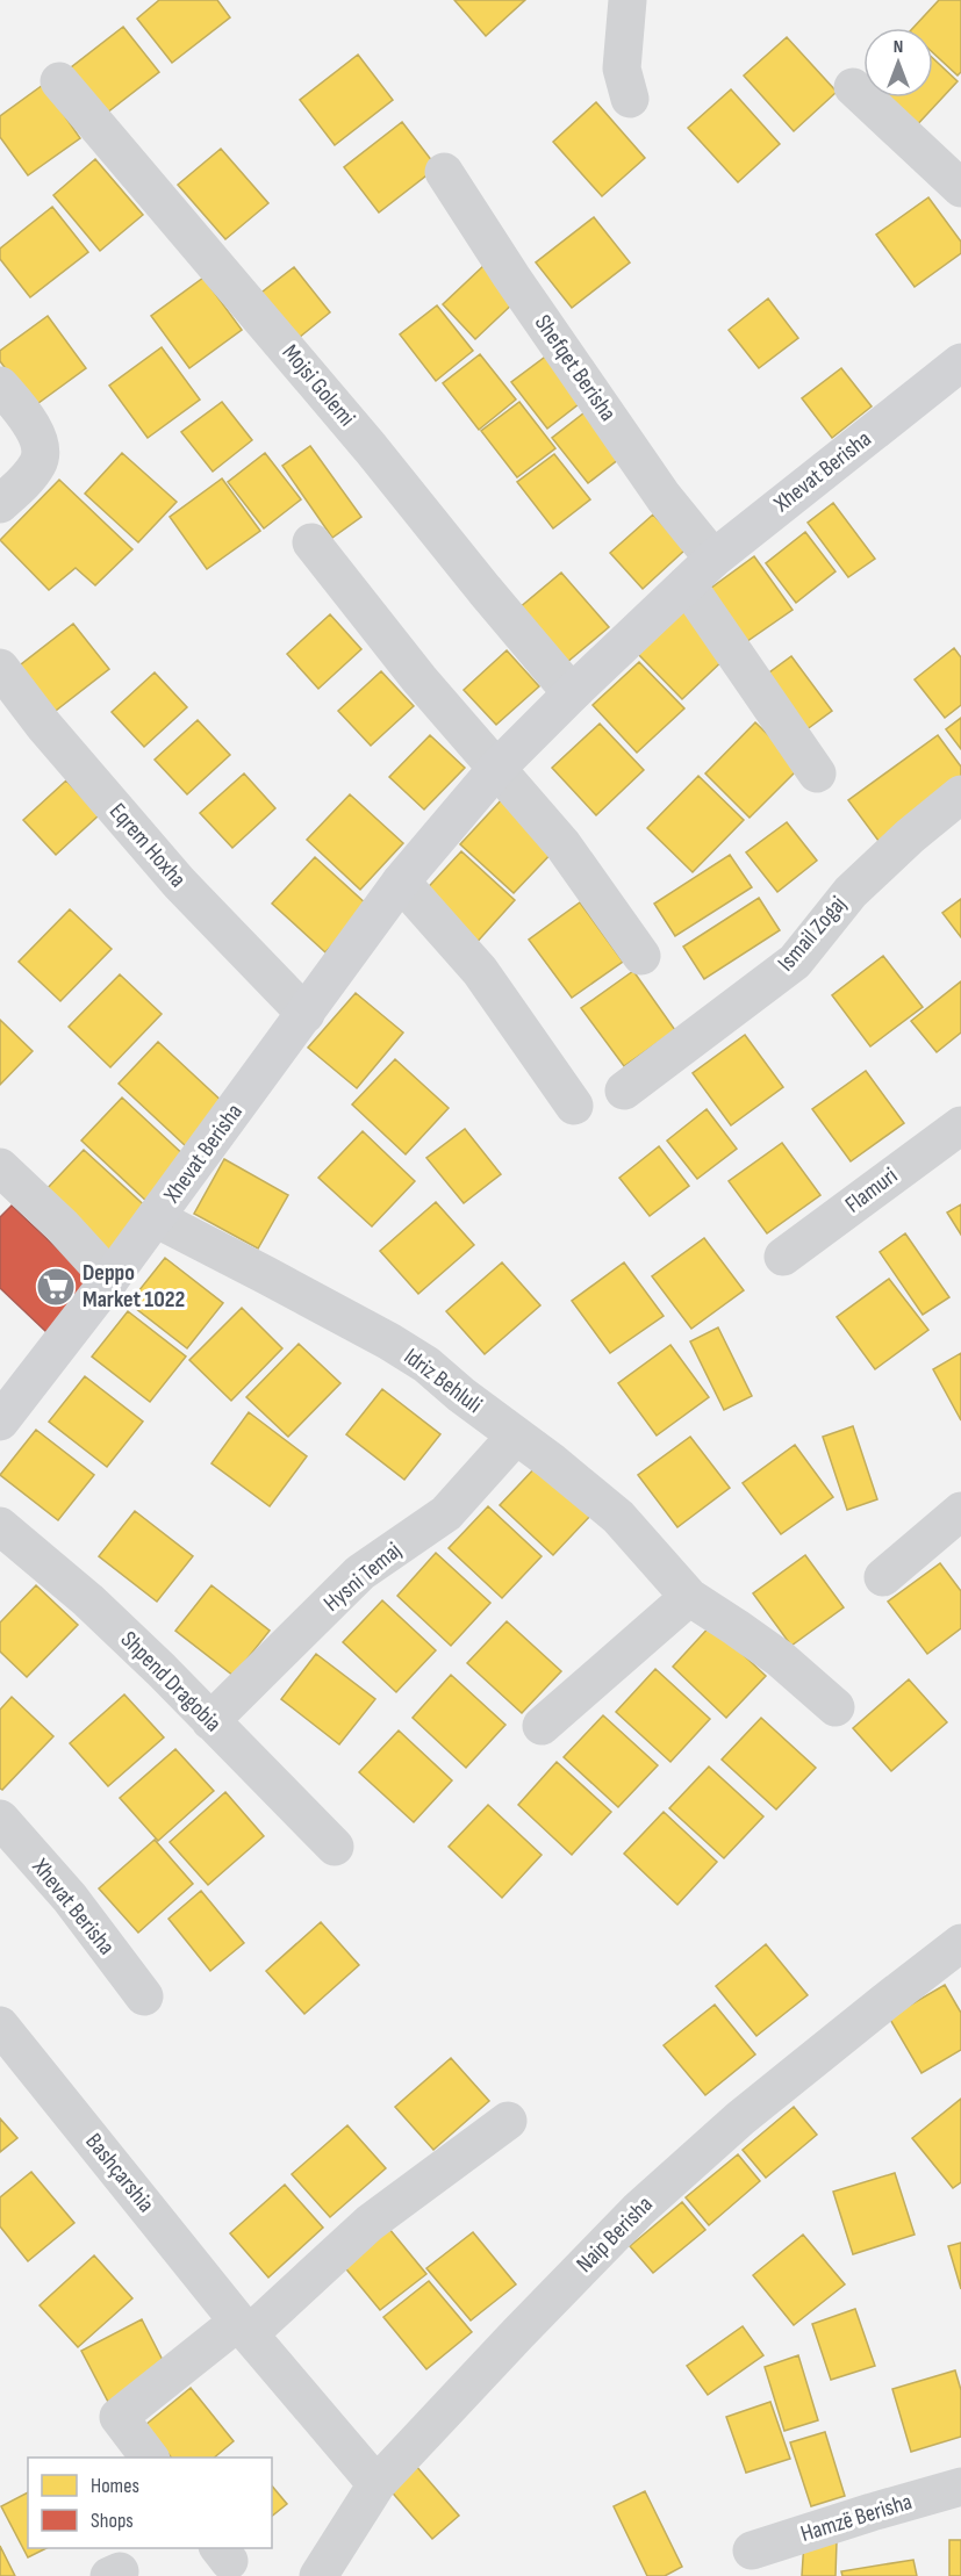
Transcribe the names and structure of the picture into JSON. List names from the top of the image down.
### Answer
{
  "streets": {
    "street": [
      "Shefqet Berisha",
      "Mojsi Golemi",
      "Xhevat Berisha",
      "Eqrem Hoxha",
      "Ismail Zogaj",
      "Flamuri",
      "Idriz Behluli",
      "Hysni Temaj",
      "Shpend Dragobia",
      "Bashçarshia",
      "Naip Berisha",
      "Hamzë Berisha"
    ]
  },
  "crossings": [
    ["Shefqet Berisha", "Xhevat Berisha"],
    ["Mojsi Golemi", "Xhevat Berisha"],
    ["Xhevat Berisha", "Eqrem Hoxha"],
    ["Xhevat Berisha", "Idriz Behluli"],
    ["Idriz Behluli", "Hysni Temaj"],
    ["Hysni Temaj", "Shpend Dragobia"],
    ["Bashçarshia", "Naip Berisha"]
  ],
  "places": {
    "supermarket": ["Deppo Market 1022"]
  },
  "legend": ["Homes", "Shops"],
  "north": "top"
}
